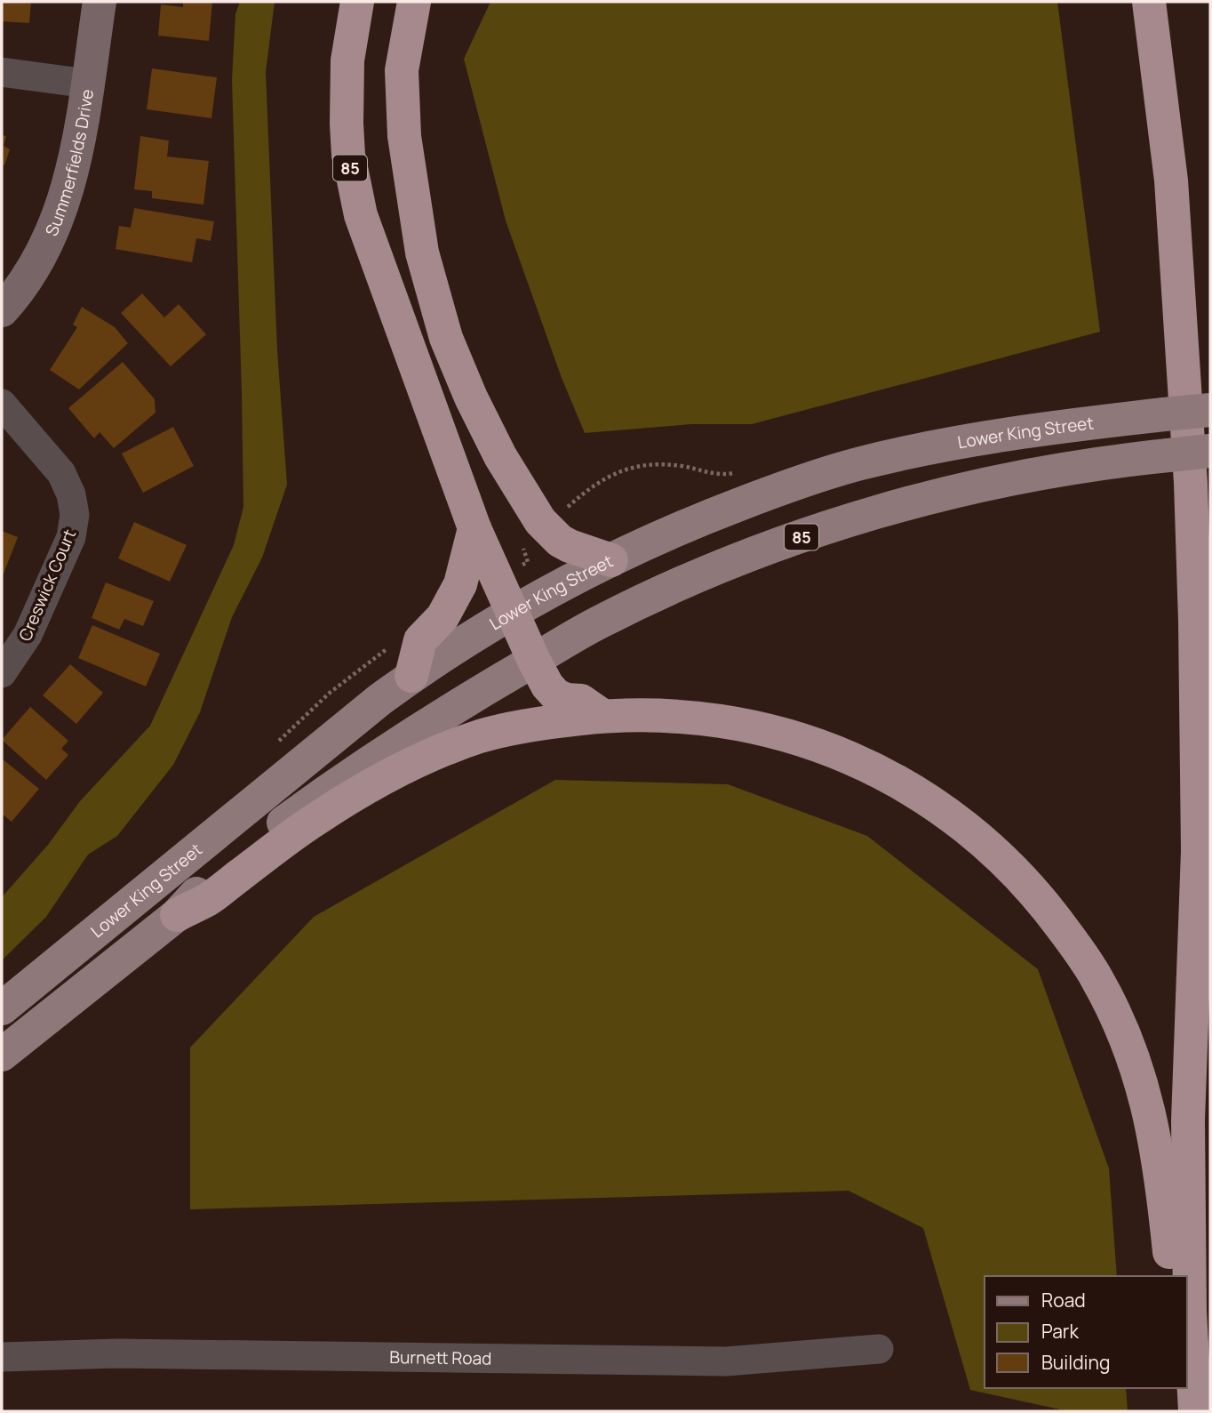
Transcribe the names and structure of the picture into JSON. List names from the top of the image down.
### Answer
{
  "streets": {
    "highway": ["85"],
    "main road": ["Lower King Street"],
    "street": ["Summerfields Drive", "Creswick Court", "Burnett Road"]
  },
  "crossings": [
    ["85", "Lower King Street"]
  ],
  "legend": ["Road", "Park", "Building"]
}
